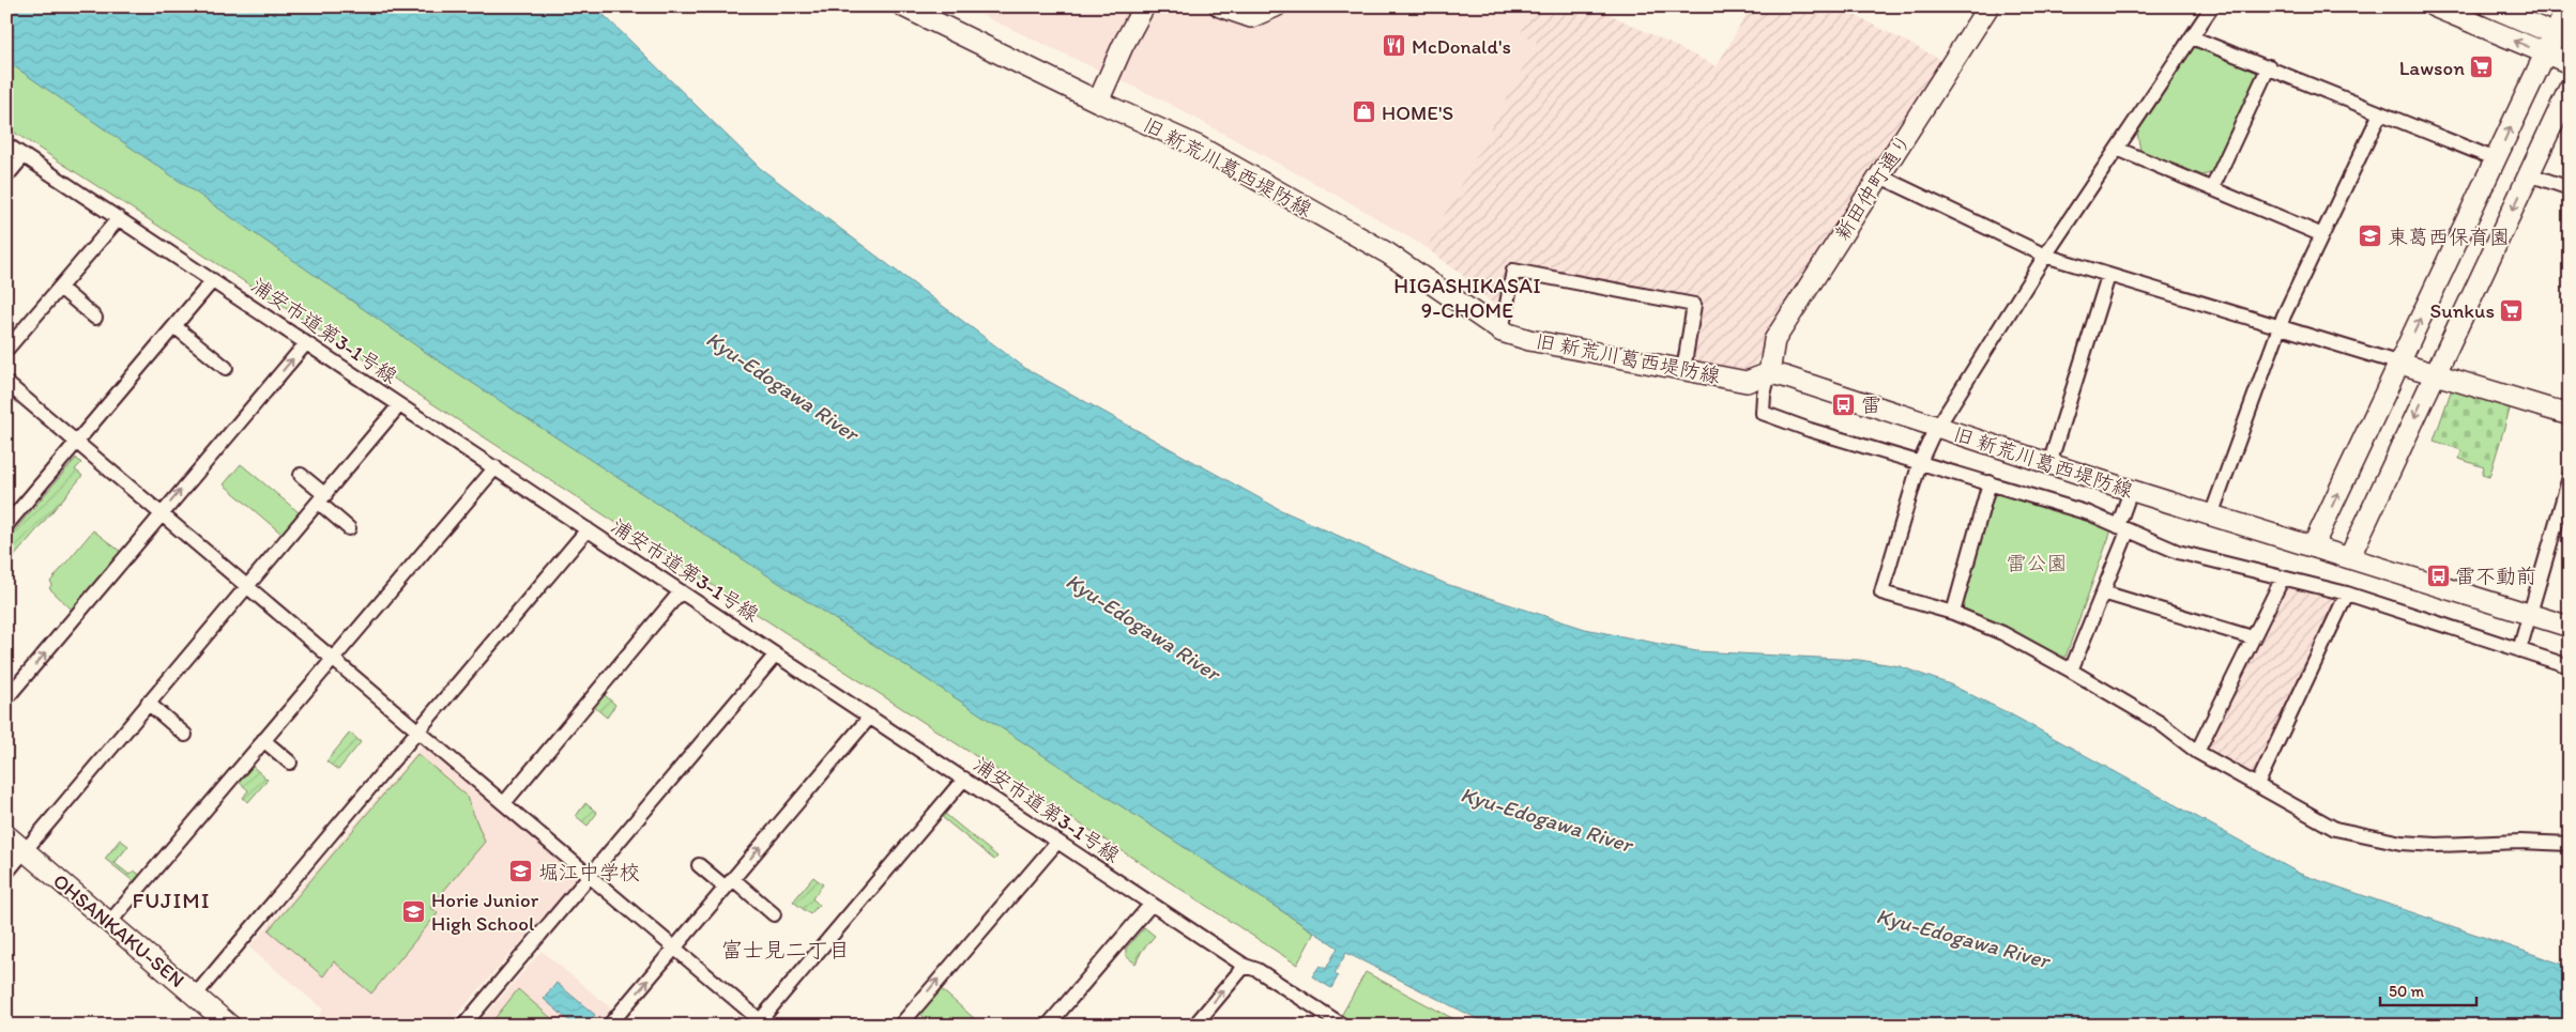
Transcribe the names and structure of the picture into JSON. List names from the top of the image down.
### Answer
{
  "streets": {
    "street": [
      "旧 新荒川葛西堤防線",
      "新田仲町通り",
      "浦安市道第3-1号線",
      "OHSANKAKU-SEN"
    ]
  },
  "crossings": [
    ["旧 新荒川葛西堤防線", "新田仲町通り"]
  ],
  "districts": ["HIGASHIKASAI 9-CHOME", "FUJIMI", "富士見二丁目"],
  "water": ["Kyu-Edogawa River"],
  "parks": ["雷公園"],
  "places": {
    "restaurant": ["McDonald's"],
    "supermarket": ["Lawson", "Sunkus"],
    "shop": ["HOME'S"],
    "school or university": ["東葛西保育園", "堀江中学校", "Horie Junior High School"],
    "bus stop": ["雷", "雷不動前"]
  },
  "scale_bar": "50 m"
}
